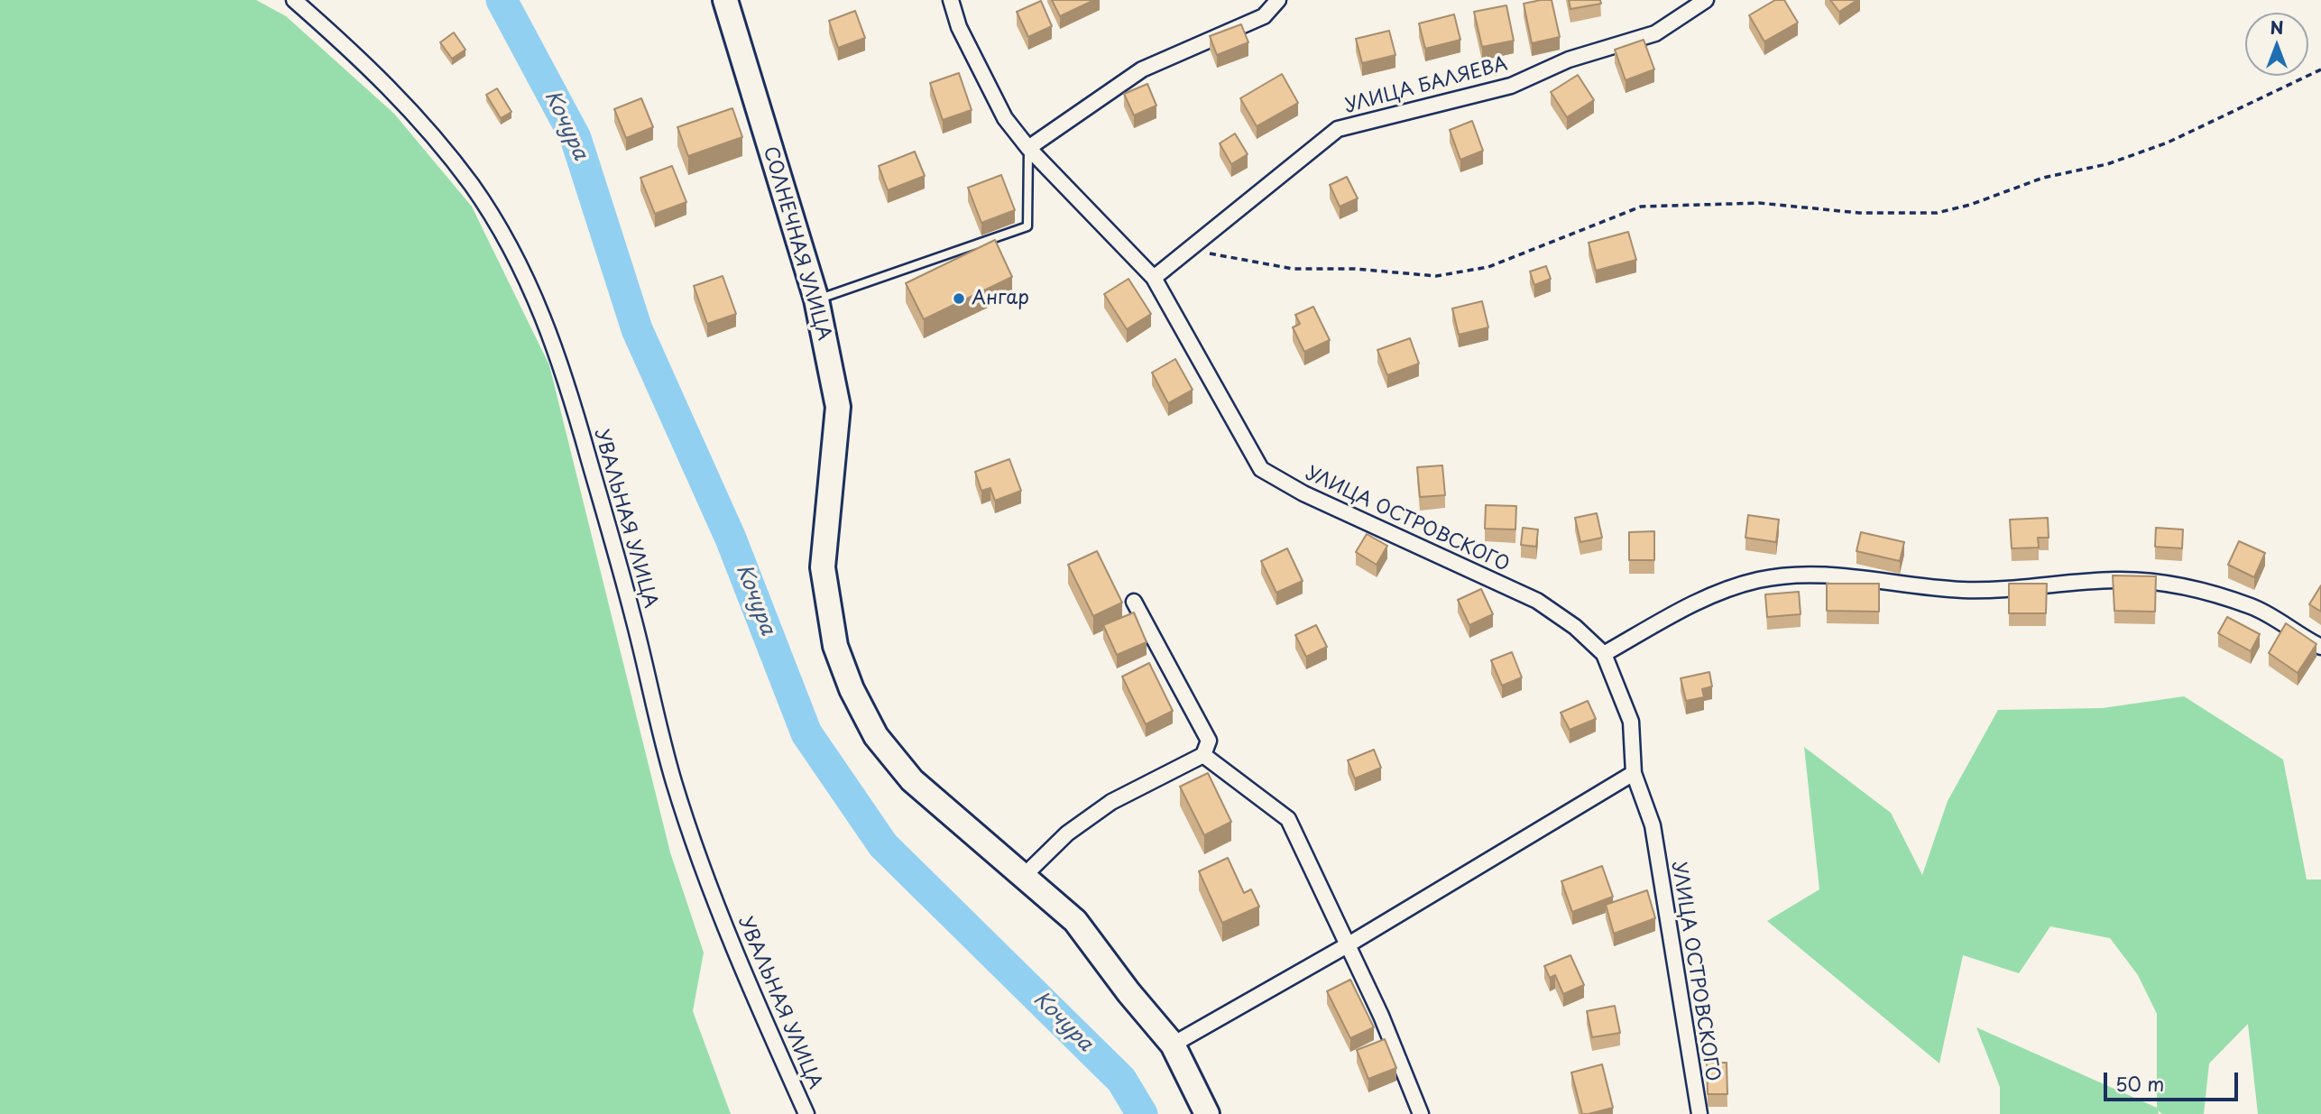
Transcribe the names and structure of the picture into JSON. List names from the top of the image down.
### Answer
{
  "streets": {
    "main road": ["СОЛНЕЧНАЯ УЛИЦА"],
    "street": ["УЛИЦА БАЛЯЕВА", "УВАЛЬНАЯ УЛИЦА", "УЛИЦА ОСТРОВСКОГО"]
  },
  "crossings": [
    ["УЛИЦА БАЛЯЕВА", "УЛИЦА ОСТРОВСКОГО"]
  ],
  "water": ["Кочура"],
  "places": ["Ангар"],
  "scale_bar": "50 m",
  "north": "top"
}
